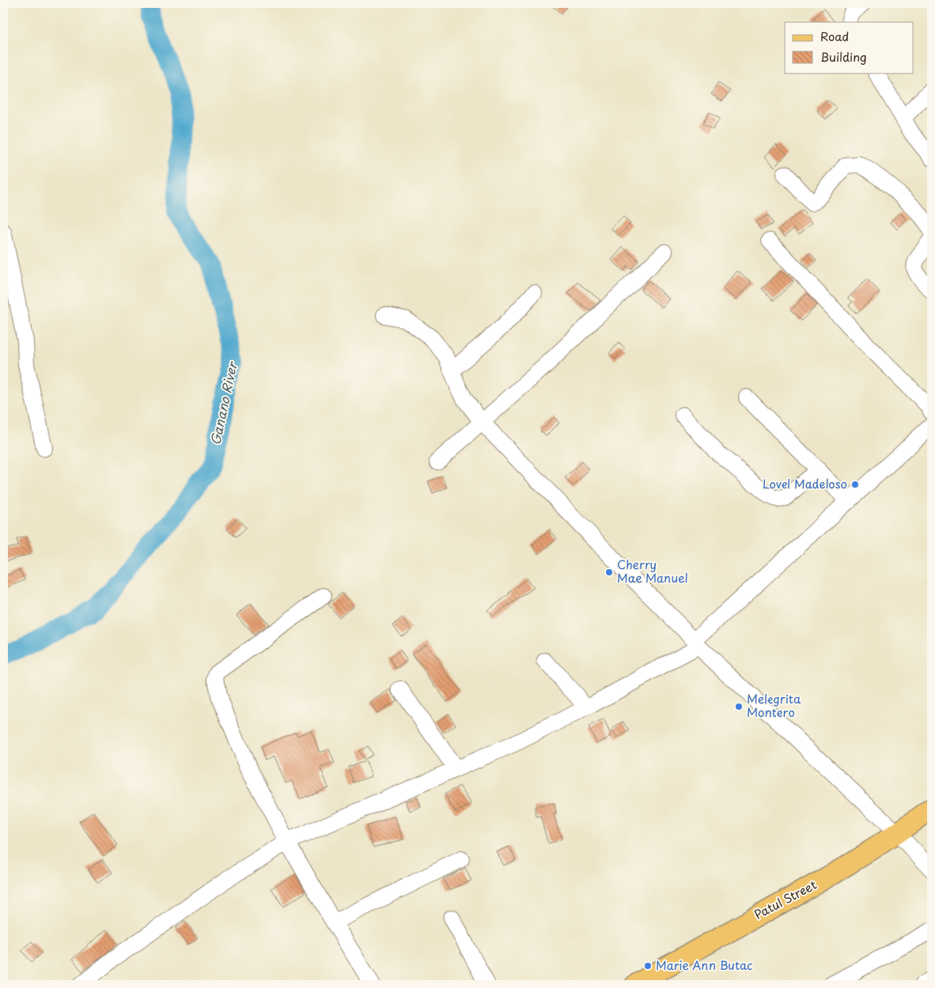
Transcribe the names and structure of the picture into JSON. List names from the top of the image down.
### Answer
{
  "streets": {
    "main road": ["Patul Street"]
  },
  "water": ["Ganano River"],
  "places": [
    "Lovel Madeloso",
    "Cherry Mae Manuel",
    "Melegrita Montero",
    "Marie Ann Butac"
  ],
  "legend": ["Road", "Building"]
}
